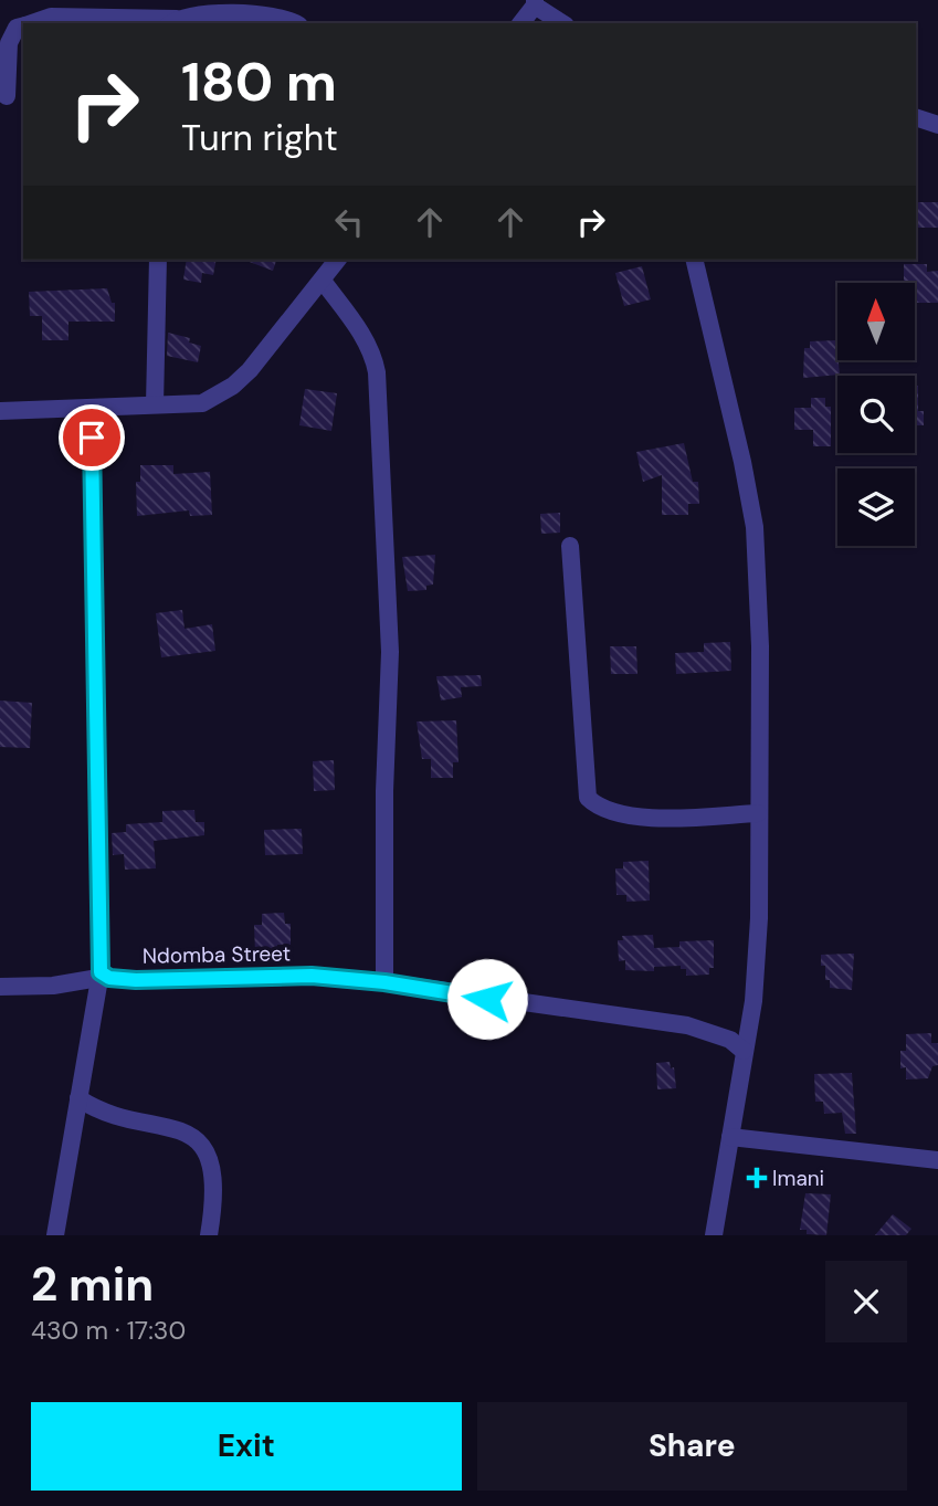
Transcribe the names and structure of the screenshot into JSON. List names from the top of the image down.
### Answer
{
  "streets": {
    "street": ["Ndomba Street"]
  },
  "places": {
    "health": ["Imani"]
  },
  "north": "top",
  "page": {
    "turn": ["180 m", "Turn right"],
    "heading": ["2 min", "430 m · 17:30"],
    "buttons": ["Exit", "Share"]
  }
}
